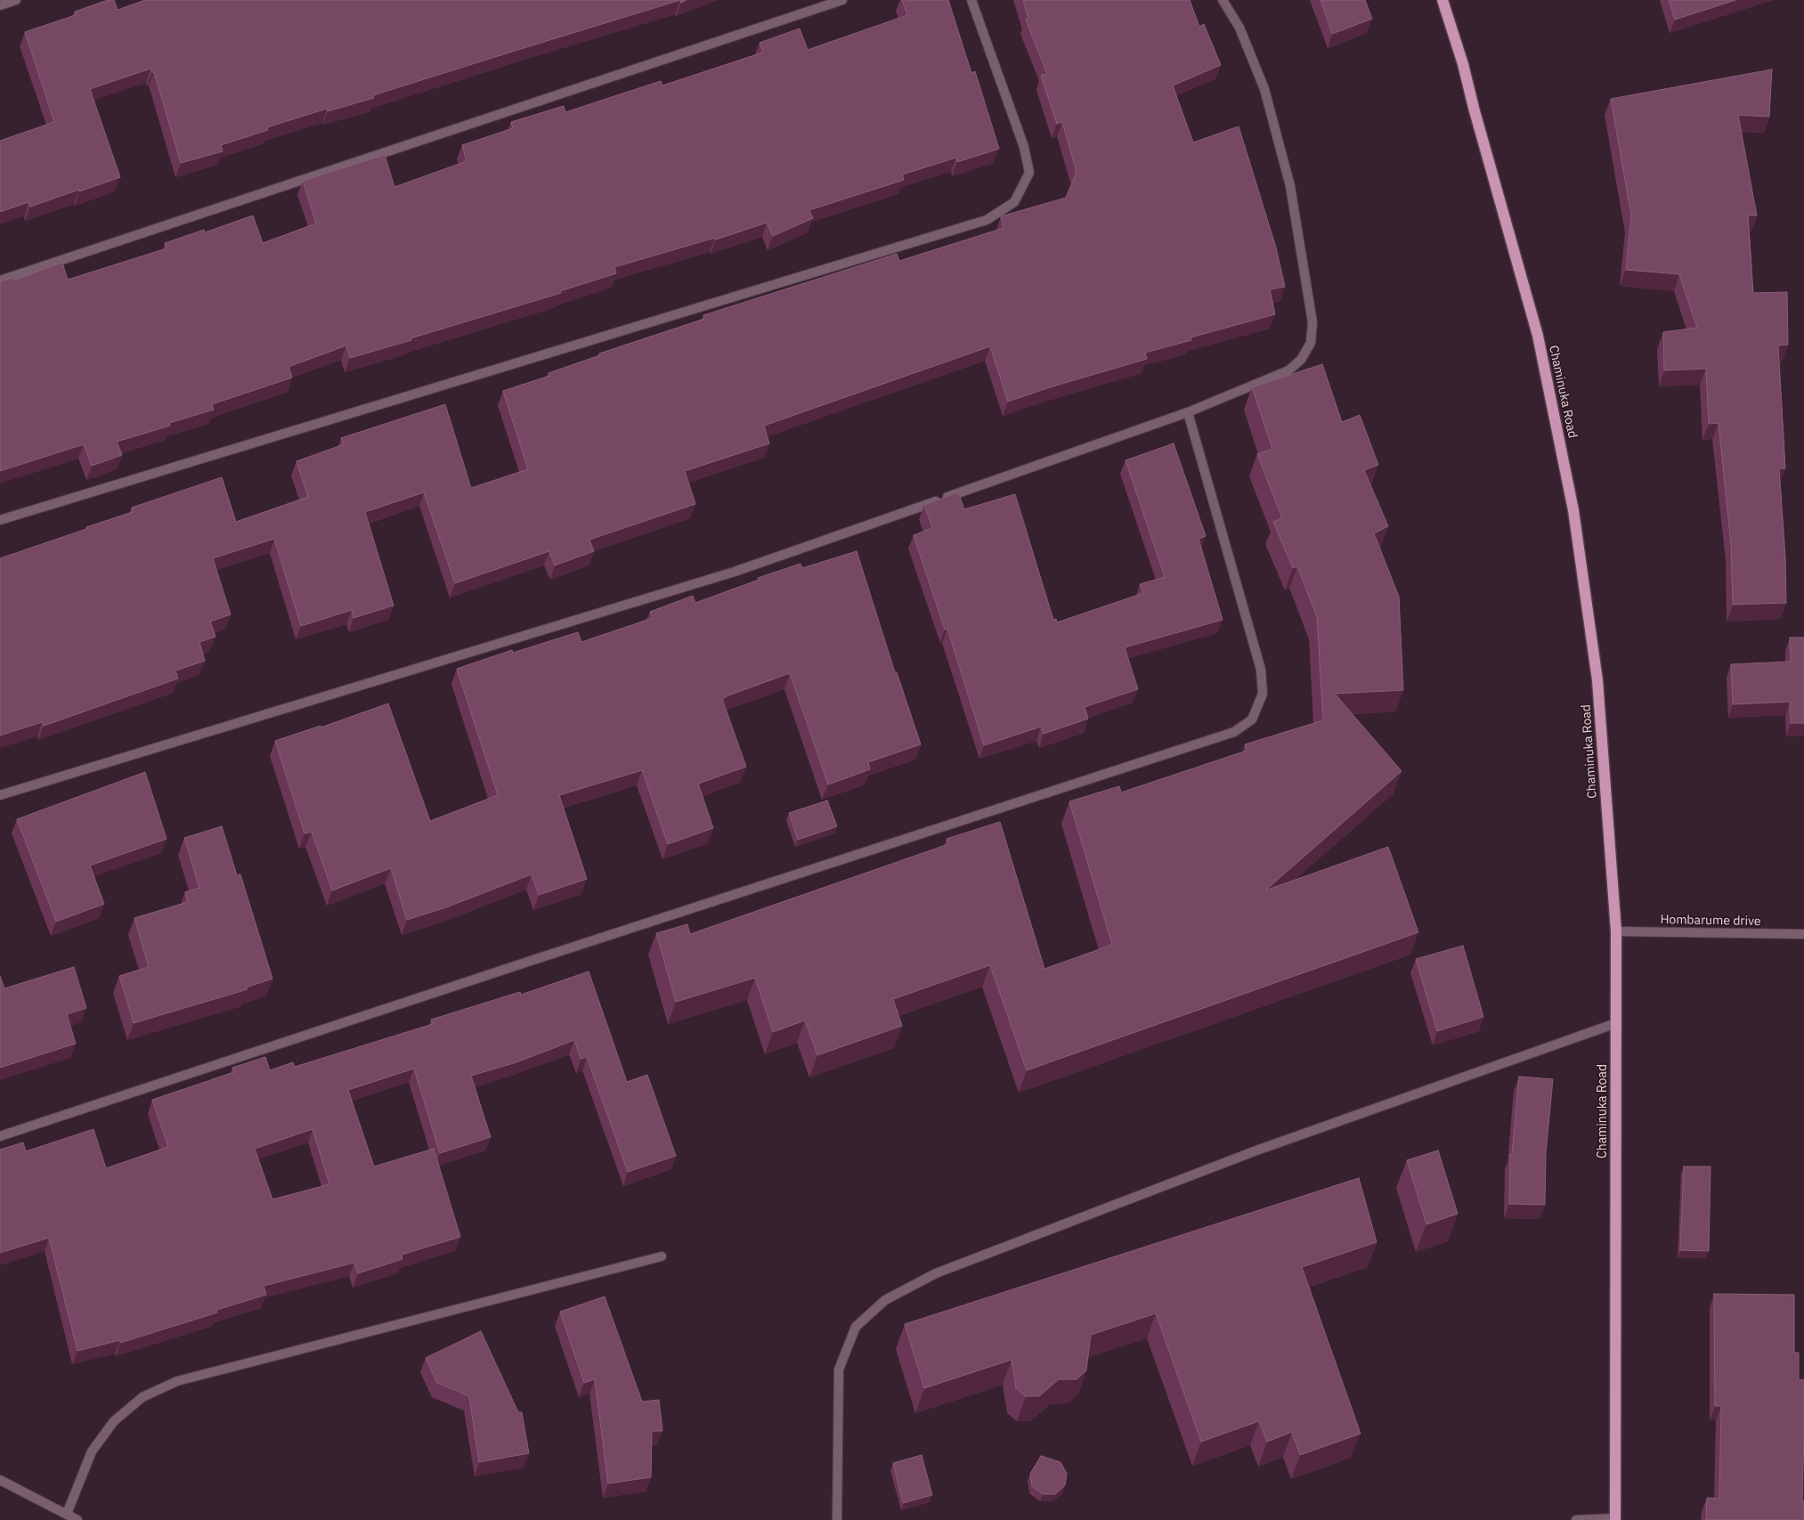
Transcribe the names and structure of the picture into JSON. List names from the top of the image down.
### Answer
{
  "streets": {
    "main road": ["Chaminuka Road"],
    "street": ["Hombarume drive"]
  },
  "crossings": [
    ["Chaminuka Road", "Hombarume drive"]
  ]
}
